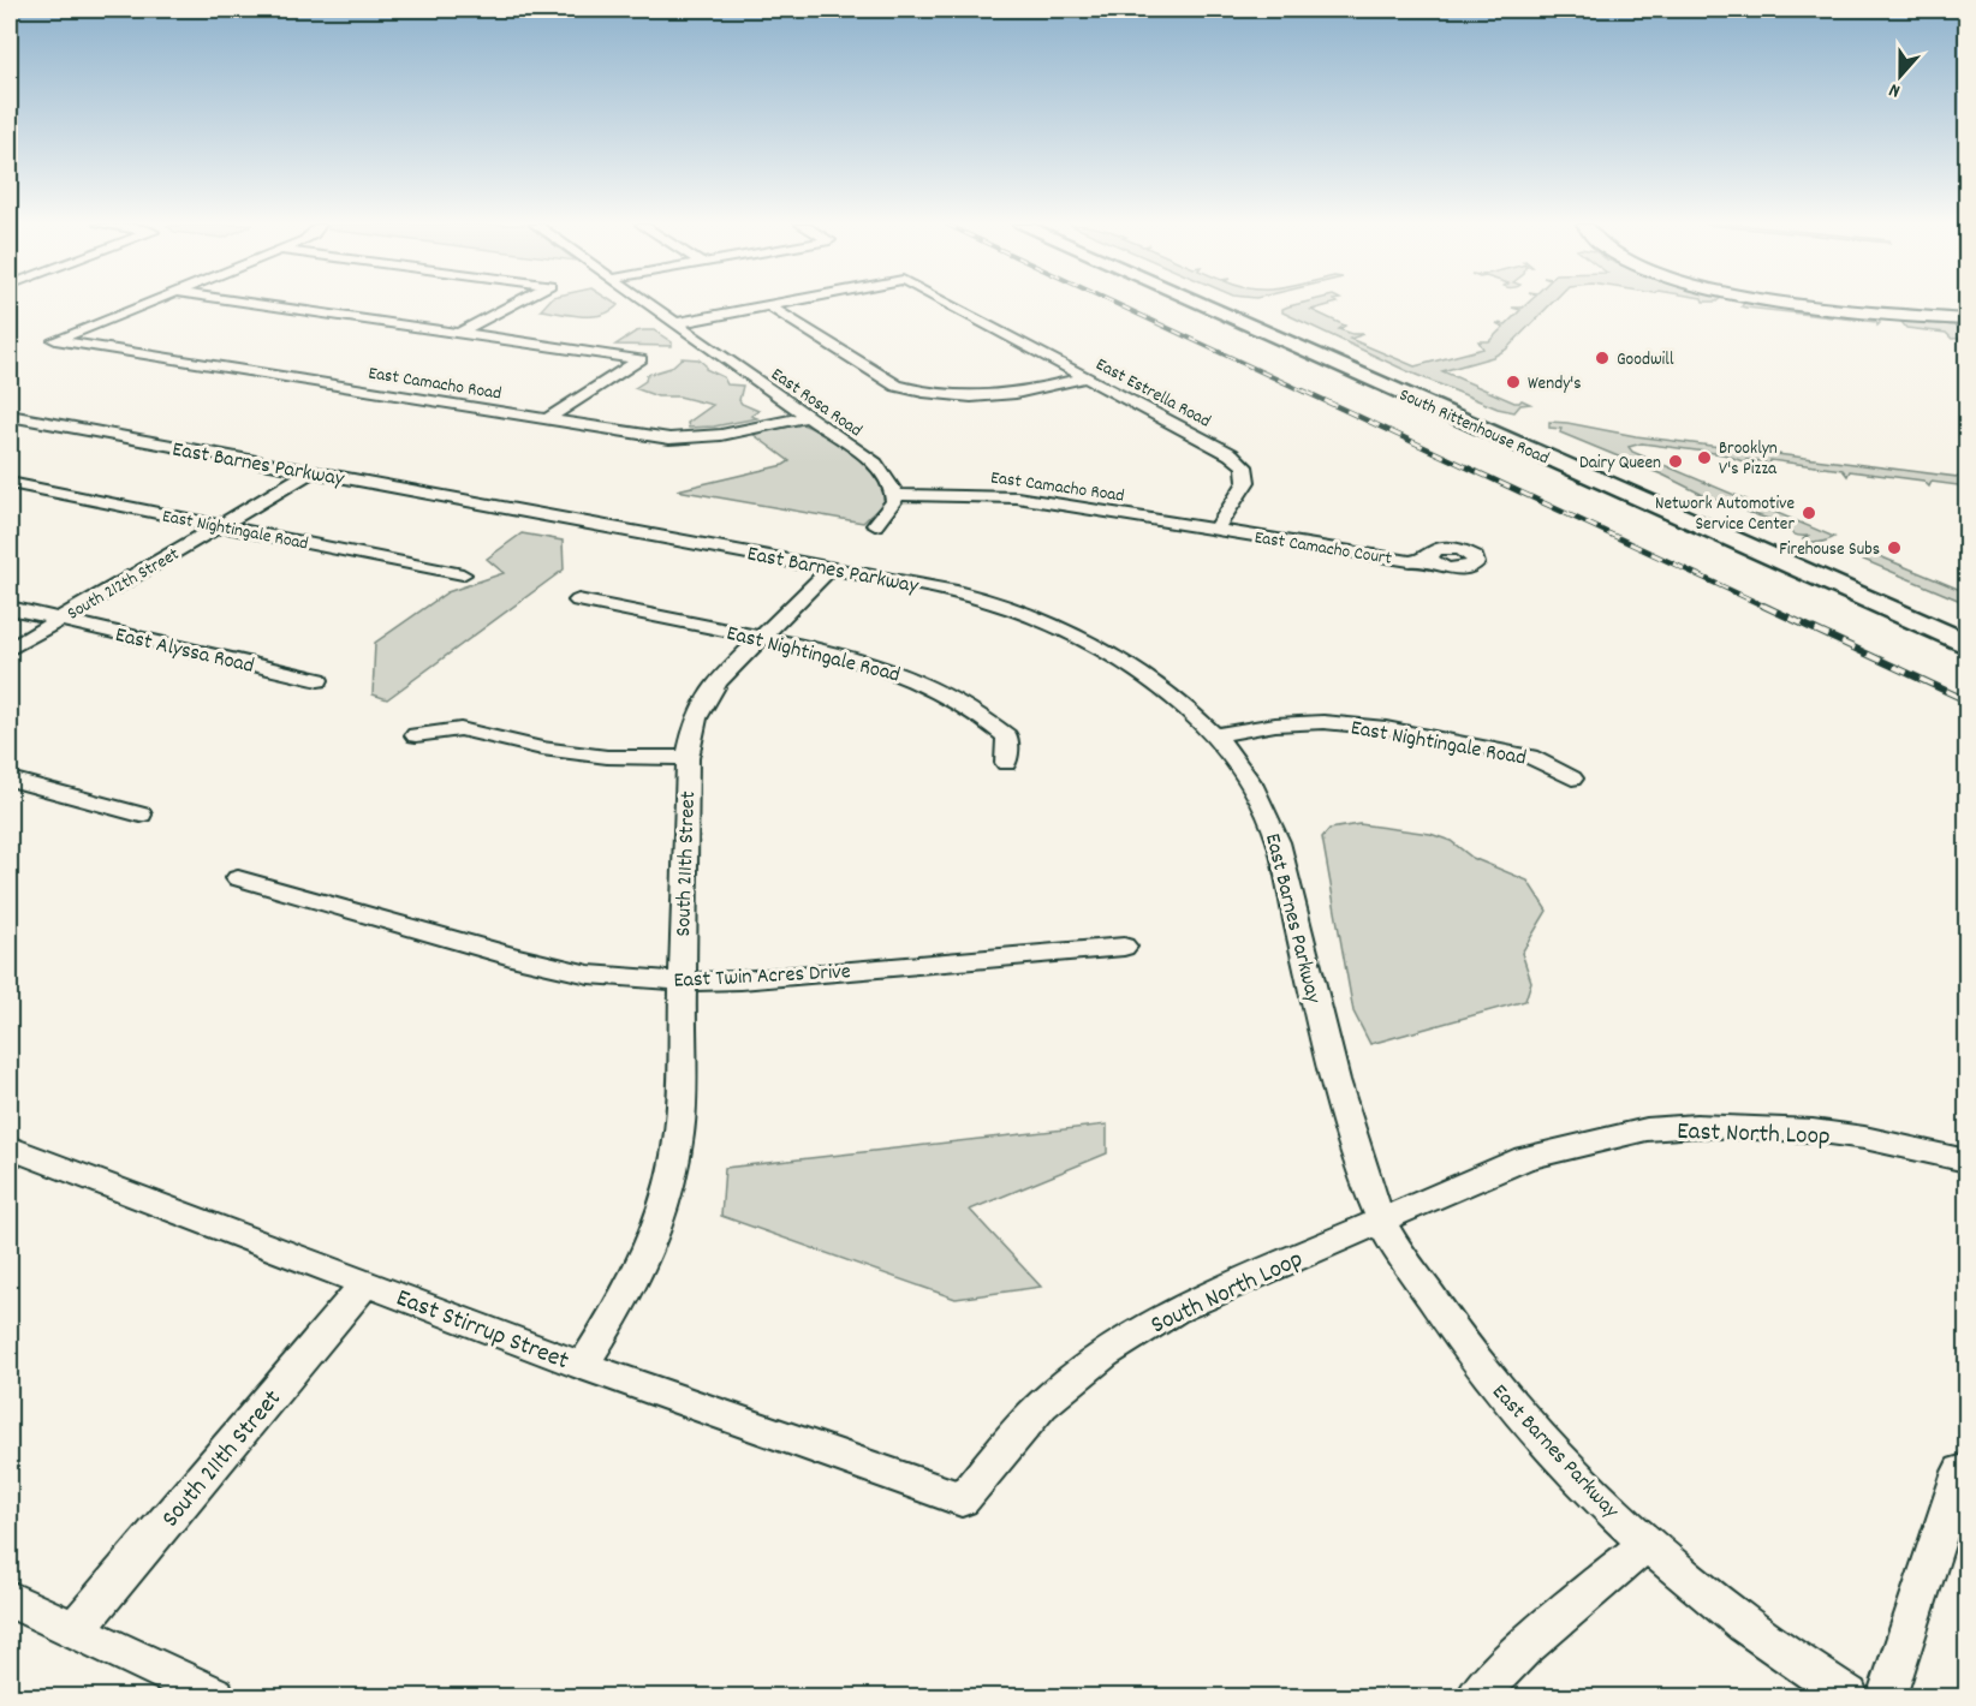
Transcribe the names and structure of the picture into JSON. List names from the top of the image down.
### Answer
{
  "streets": {
    "main road": ["South Rittenhouse Road"],
    "street": [
      "East Camacho Road",
      "East Estrella Road",
      "East Rosa Road",
      "East Barnes Parkway",
      "East Nightingale Road",
      "East Camacho Court",
      "South 212th Street",
      "East Alyssa Road",
      "South 211th Street",
      "East Twin Acres Drive",
      "East North Loop",
      "South North Loop",
      "East Stirrup Street"
    ]
  },
  "crossings": [
    ["East Camacho Road", "East Estrella Road"],
    ["East Camacho Road", "East Rosa Road"],
    ["East Camacho Road", "East Camacho Court"],
    ["East Estrella Road", "East Camacho Court"],
    ["East Barnes Parkway", "East Nightingale Road"],
    ["East Barnes Parkway", "South 212th Street"],
    ["East Barnes Parkway", "South 211th Street"],
    ["East Barnes Parkway", "East North Loop"],
    ["East Barnes Parkway", "South North Loop"],
    ["East Nightingale Road", "South 212th Street"],
    ["East Nightingale Road", "South 211th Street"],
    ["South 212th Street", "East Alyssa Road"],
    ["South 211th Street", "East Twin Acres Drive"],
    ["South 211th Street", "East Stirrup Street"],
    ["East North Loop", "South North Loop"],
    ["South North Loop", "East Stirrup Street"]
  ],
  "places": [
    "Goodwill",
    "Wendy's",
    "Brooklyn V's Pizza",
    "Dairy Queen",
    "Network Automotive Service Center",
    "Firehouse Subs"
  ],
  "north": "bottom"
}
